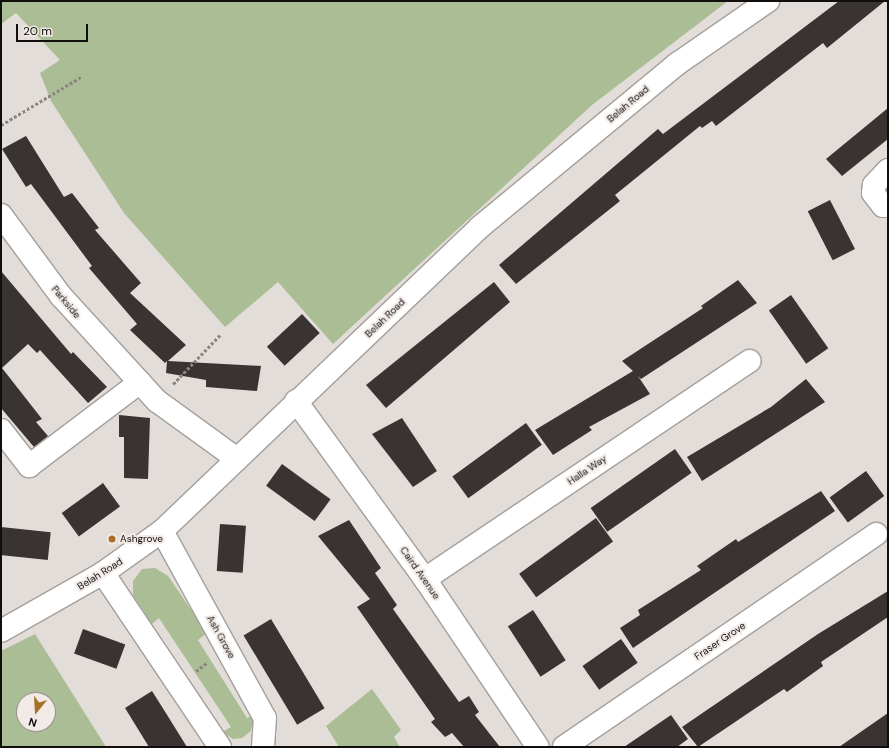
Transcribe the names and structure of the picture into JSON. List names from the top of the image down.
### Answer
{
  "streets": {
    "street": [
      "Belah Road",
      "Parkside",
      "Halla Way",
      "Caird Avenue",
      "Ash Grove",
      "Fraser Grove"
    ]
  },
  "crossings": [
    ["Belah Road", "Parkside"],
    ["Belah Road", "Caird Avenue"],
    ["Belah Road", "Ash Grove"],
    ["Halla Way", "Caird Avenue"]
  ],
  "places": ["Ashgrove"],
  "scale_bar": "20 m",
  "north": "bottom"
}
